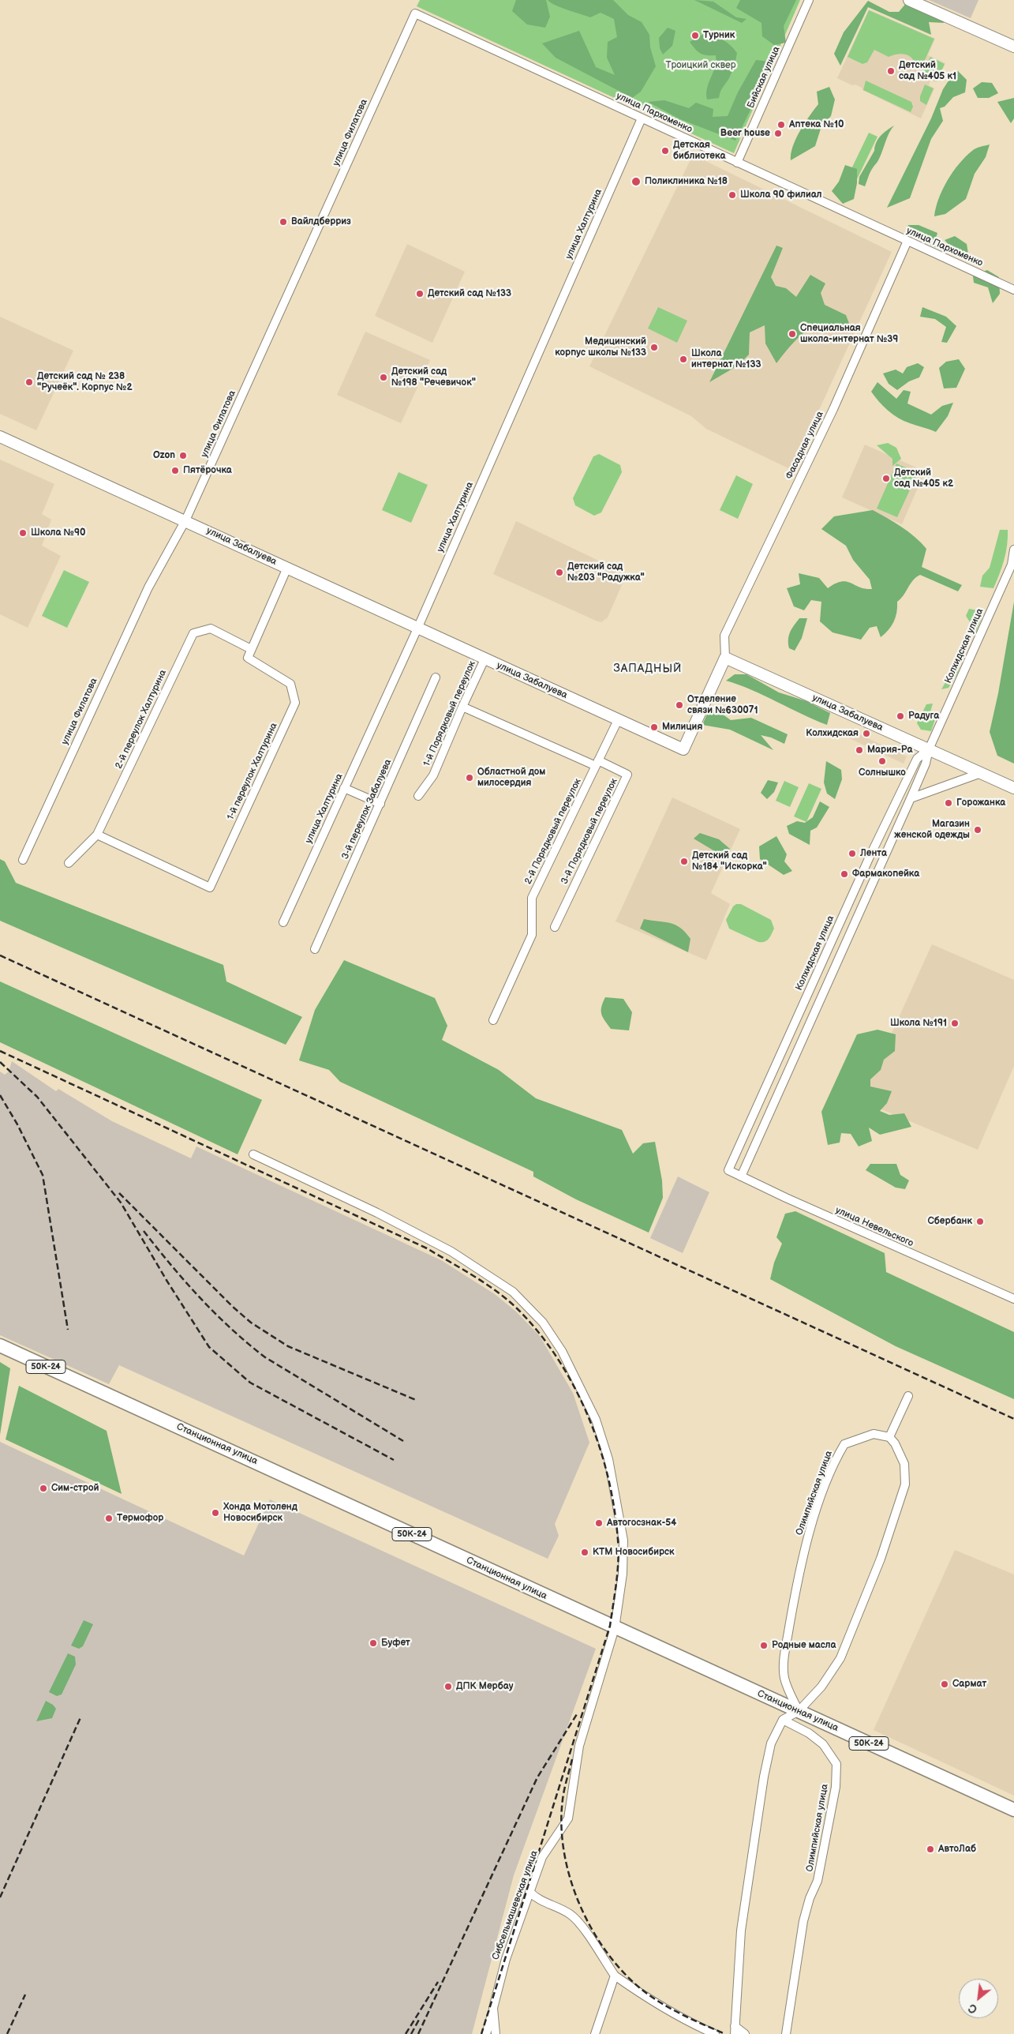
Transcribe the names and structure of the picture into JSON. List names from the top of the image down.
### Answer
{
  "streets": {
    "main road": ["50К-24", "Станционная улица"],
    "street": [
      "Бийская улица",
      "улица Пархоменко",
      "улица Филатова",
      "улица Халтурина",
      "Фасадная улица",
      "улица Забалуева",
      "Колхидская улица",
      "1-й Порядковый переулок",
      "2-й переулок Халтурина",
      "1-й переулок Халтурина",
      "3-й переулок Забалуева",
      "2-й Порядковый переулок",
      "3-й Порядковый переулок",
      "улица Невельского",
      "Олимпийская улица",
      "Сибсельмашевская улица"
    ]
  },
  "crossings": [
    ["Бийская улица", "улица Пархоменко"],
    ["улица Пархоменко", "улица Филатова"],
    ["улица Пархоменко", "улица Халтурина"],
    ["улица Пархоменко", "Фасадная улица"],
    ["улица Филатова", "улица Забалуева"],
    ["улица Халтурина", "улица Забалуева"],
    ["Фасадная улица", "улица Забалуева"],
    ["улица Забалуева", "Колхидская улица"],
    ["улица Забалуева", "1-й Порядковый переулок"],
    ["улица Забалуева", "2-й Порядковый переулок"],
    ["Колхидская улица", "улица Невельского"],
    ["2-й переулок Халтурина", "1-й переулок Халтурина"],
    ["2-й Порядковый переулок", "3-й Порядковый переулок"],
    ["Станционная улица", "Олимпийская улица"],
    ["Станционная улица", "Сибсельмашевская улица"]
  ],
  "districts": ["ЗАПАДНЫЙ"],
  "parks": ["Троицкий сквер"],
  "places": [
    "Турник",
    "Детский сад №405 к1",
    "Аптека №10",
    "Beer house",
    "Детская библиотека",
    "Поликлиника №18",
    "Школа 90 филиал",
    "Вайлдберриз",
    "Детский сад №133",
    "Специальная школа-интернат №39",
    "Медицинский корпус школы №133",
    "Школа интернат №133",
    "Детский сад №198 \"Речевичок\"",
    "Детский сад № 238 \"Ручеёк\". Корпус №2",
    "Ozon",
    "Пятёрочка",
    "Детский сад №405 к2",
    "Школа №90",
    "Детский сад №203 \"Радужка\"",
    "Отделение связи №630071",
    "Радуга",
    "Милиция",
    "Колхидская",
    "Мария-Ра",
    "Солнышко",
    "Областной дом милосердия",
    "Горожанка",
    "Магазин женской одежды",
    "Лента",
    "Детский сад №184 \"Искорка\"",
    "Фармакопейка",
    "Школа №191",
    "Сбербанк",
    "Сим-строй",
    "Хонда Мотоленд Новосибирск",
    "Термофор",
    "Автогосзнак-54",
    "КТМ Новосибирск",
    "Буфет",
    "Родные масла",
    "Сармат",
    "ДПК Мербау",
    "АвтоЛаб"
  ],
  "north": "bottom left"
}
